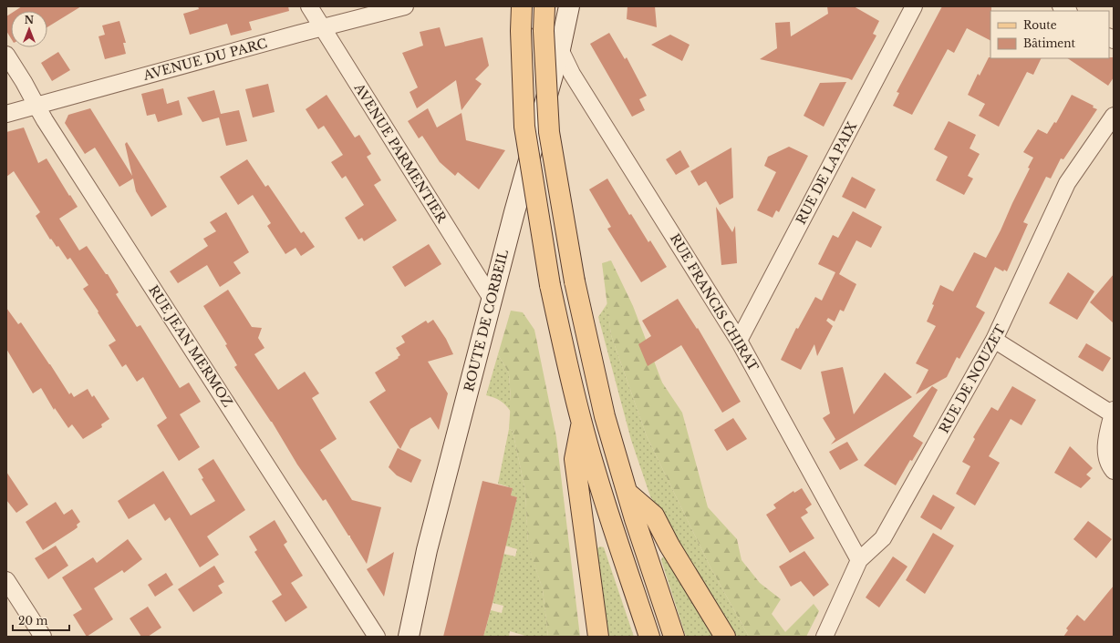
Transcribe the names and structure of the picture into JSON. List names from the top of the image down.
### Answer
{
  "streets": {
    "main road": ["ROUTE DE CORBEIL"],
    "street": [
      "AVENUE DU PARC",
      "AVENUE PARMENTIER",
      "RUE DE LA PAIX",
      "RUE FRANCIS CHIRAT",
      "RUE JEAN MERMOZ",
      "RUE DE NOUZET"
    ]
  },
  "crossings": [
    ["AVENUE DU PARC", "AVENUE PARMENTIER"],
    ["AVENUE DU PARC", "RUE JEAN MERMOZ"],
    ["AVENUE PARMENTIER", "ROUTE DE CORBEIL"],
    ["RUE DE LA PAIX", "RUE FRANCIS CHIRAT"],
    ["RUE FRANCIS CHIRAT", "ROUTE DE CORBEIL"],
    ["RUE FRANCIS CHIRAT", "RUE DE NOUZET"]
  ],
  "legend": ["Route", "Bâtiment"],
  "scale_bar": "20 m",
  "north": "top"
}
